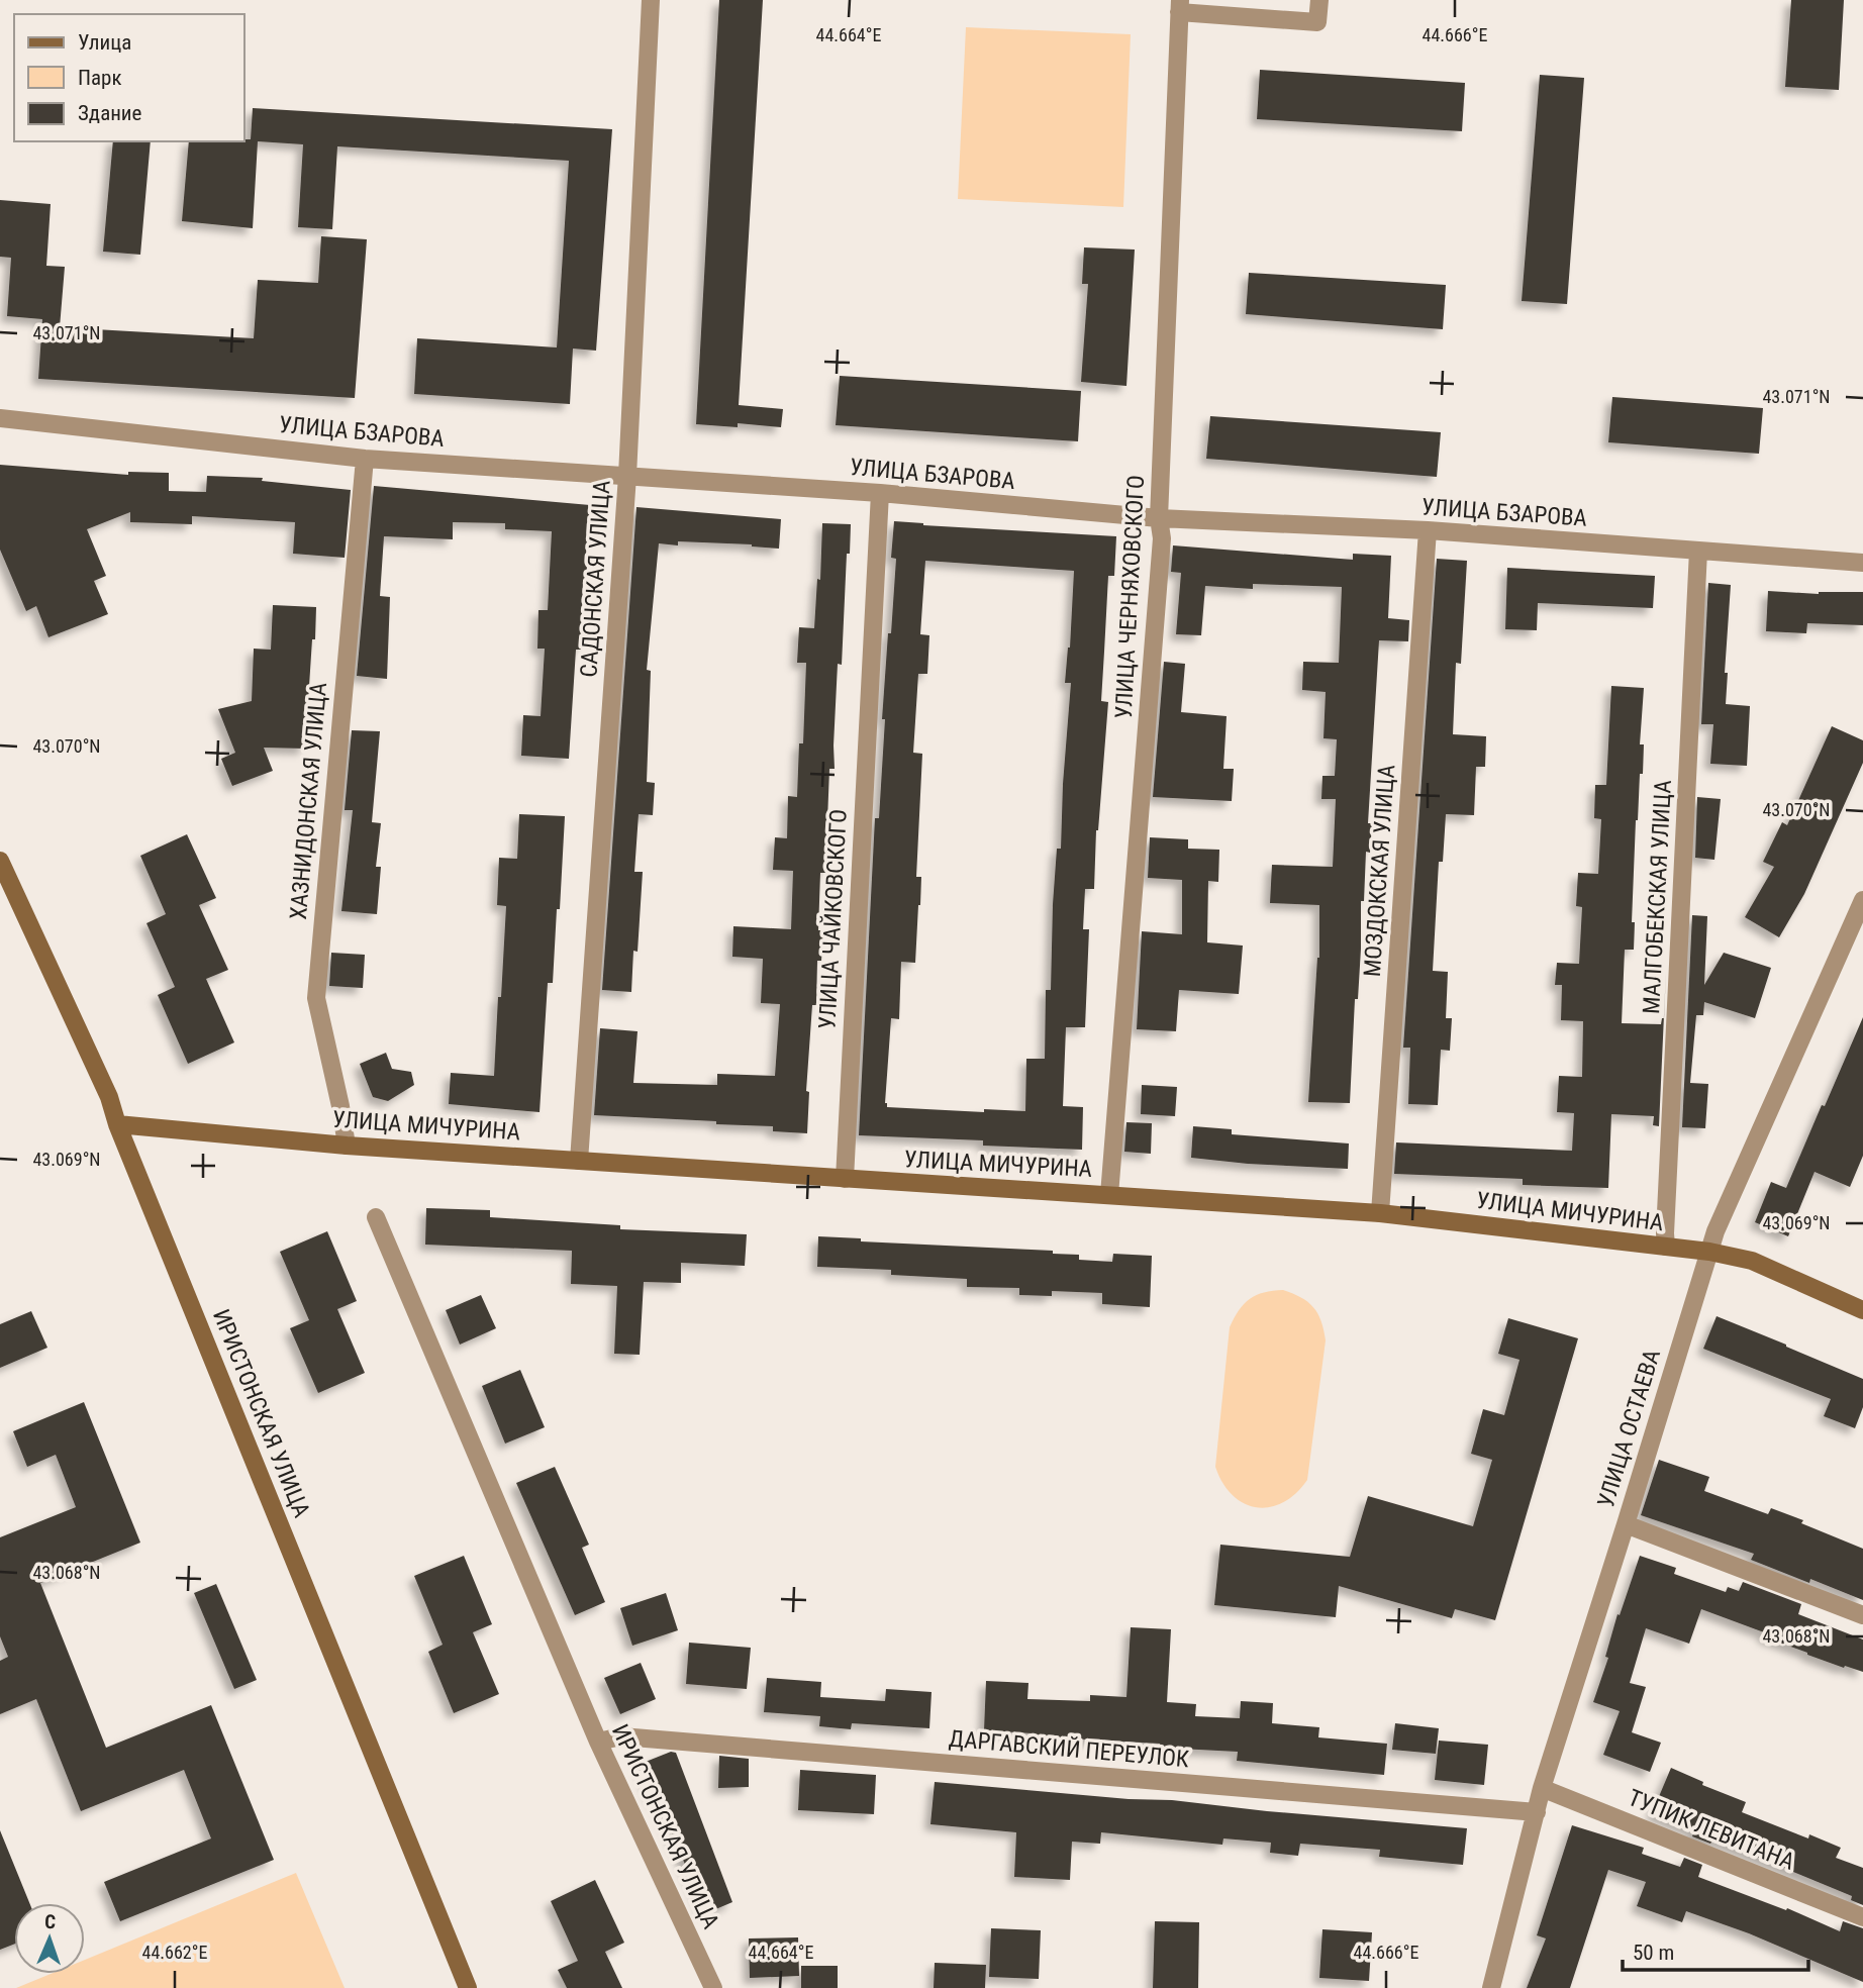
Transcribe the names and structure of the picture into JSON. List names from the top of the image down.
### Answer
{
  "streets": {
    "street": [
      "УЛИЦА БЗАРОВА",
      "САДОНСКАЯ УЛИЦА",
      "УЛИЦА ЧЕРНЯХОВСКОГО",
      "ХАЗНИДОНСКАЯ УЛИЦА",
      "МОЗДОКСКАЯ УЛИЦА",
      "МАЛГОБЕКСКАЯ УЛИЦА",
      "УЛИЦА ЧАЙКОВСКОГО",
      "УЛИЦА МИЧУРИНА",
      "ИРИСТОНСКАЯ УЛИЦА",
      "УЛИЦА ОСТАЕВА",
      "ДАРГАВСКИЙ ПЕРЕУЛОК",
      "ТУПИК ЛЕВИТАНА"
    ]
  },
  "crossings": [
    ["УЛИЦА БЗАРОВА", "САДОНСКАЯ УЛИЦА"],
    ["УЛИЦА БЗАРОВА", "УЛИЦА ЧЕРНЯХОВСКОГО"],
    ["УЛИЦА БЗАРОВА", "ХАЗНИДОНСКАЯ УЛИЦА"],
    ["УЛИЦА БЗАРОВА", "МОЗДОКСКАЯ УЛИЦА"],
    ["УЛИЦА БЗАРОВА", "МАЛГОБЕКСКАЯ УЛИЦА"],
    ["УЛИЦА БЗАРОВА", "УЛИЦА ЧАЙКОВСКОГО"],
    ["САДОНСКАЯ УЛИЦА", "УЛИЦА МИЧУРИНА"],
    ["УЛИЦА ЧЕРНЯХОВСКОГО", "УЛИЦА МИЧУРИНА"],
    ["ХАЗНИДОНСКАЯ УЛИЦА", "УЛИЦА МИЧУРИНА"],
    ["МОЗДОКСКАЯ УЛИЦА", "УЛИЦА МИЧУРИНА"],
    ["МАЛГОБЕКСКАЯ УЛИЦА", "УЛИЦА МИЧУРИНА"],
    ["УЛИЦА ЧАЙКОВСКОГО", "УЛИЦА МИЧУРИНА"],
    ["УЛИЦА МИЧУРИНА", "ИРИСТОНСКАЯ УЛИЦА"],
    ["УЛИЦА МИЧУРИНА", "УЛИЦА ОСТАЕВА"],
    ["ИРИСТОНСКАЯ УЛИЦА", "ДАРГАВСКИЙ ПЕРЕУЛОК"],
    ["УЛИЦА ОСТАЕВА", "ДАРГАВСКИЙ ПЕРЕУЛОК"],
    ["УЛИЦА ОСТАЕВА", "ТУПИК ЛЕВИТАНА"]
  ],
  "legend": ["Улица", "Парк", "Здание"],
  "scale_bar": "50 m",
  "north": "top",
  "coordinates": [
    "44.664°E",
    "44.666°E",
    "43.071°N",
    "43.070°N",
    "43.069°N",
    "43.068°N",
    "44.662°E"
  ]
}
